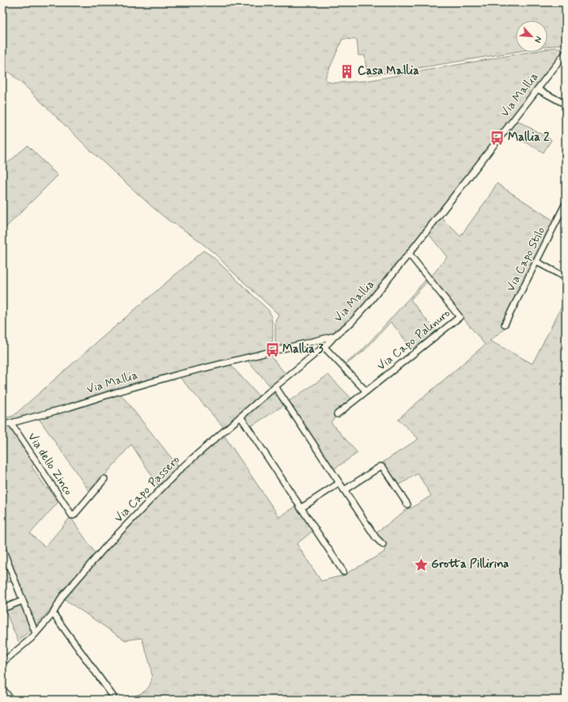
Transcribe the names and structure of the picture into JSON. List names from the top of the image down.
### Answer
{
  "streets": {
    "street": [
      "Via Mallia",
      "Via Capo Stilo",
      "Via Capo Palinuro",
      "Via dello Zinco",
      "Via Capo Passero"
    ]
  },
  "crossings": [
    ["Via Mallia", "Via Capo Palinuro"],
    ["Via Mallia", "Via dello Zinco"],
    ["Via Mallia", "Via Capo Passero"]
  ],
  "places": {
    "building": ["Casa Mallia"],
    "bus stop": ["Mallia 2", "Mallia 3"],
    "place": ["Grotta Pillirina"]
  },
  "north": "bottom right"
}
